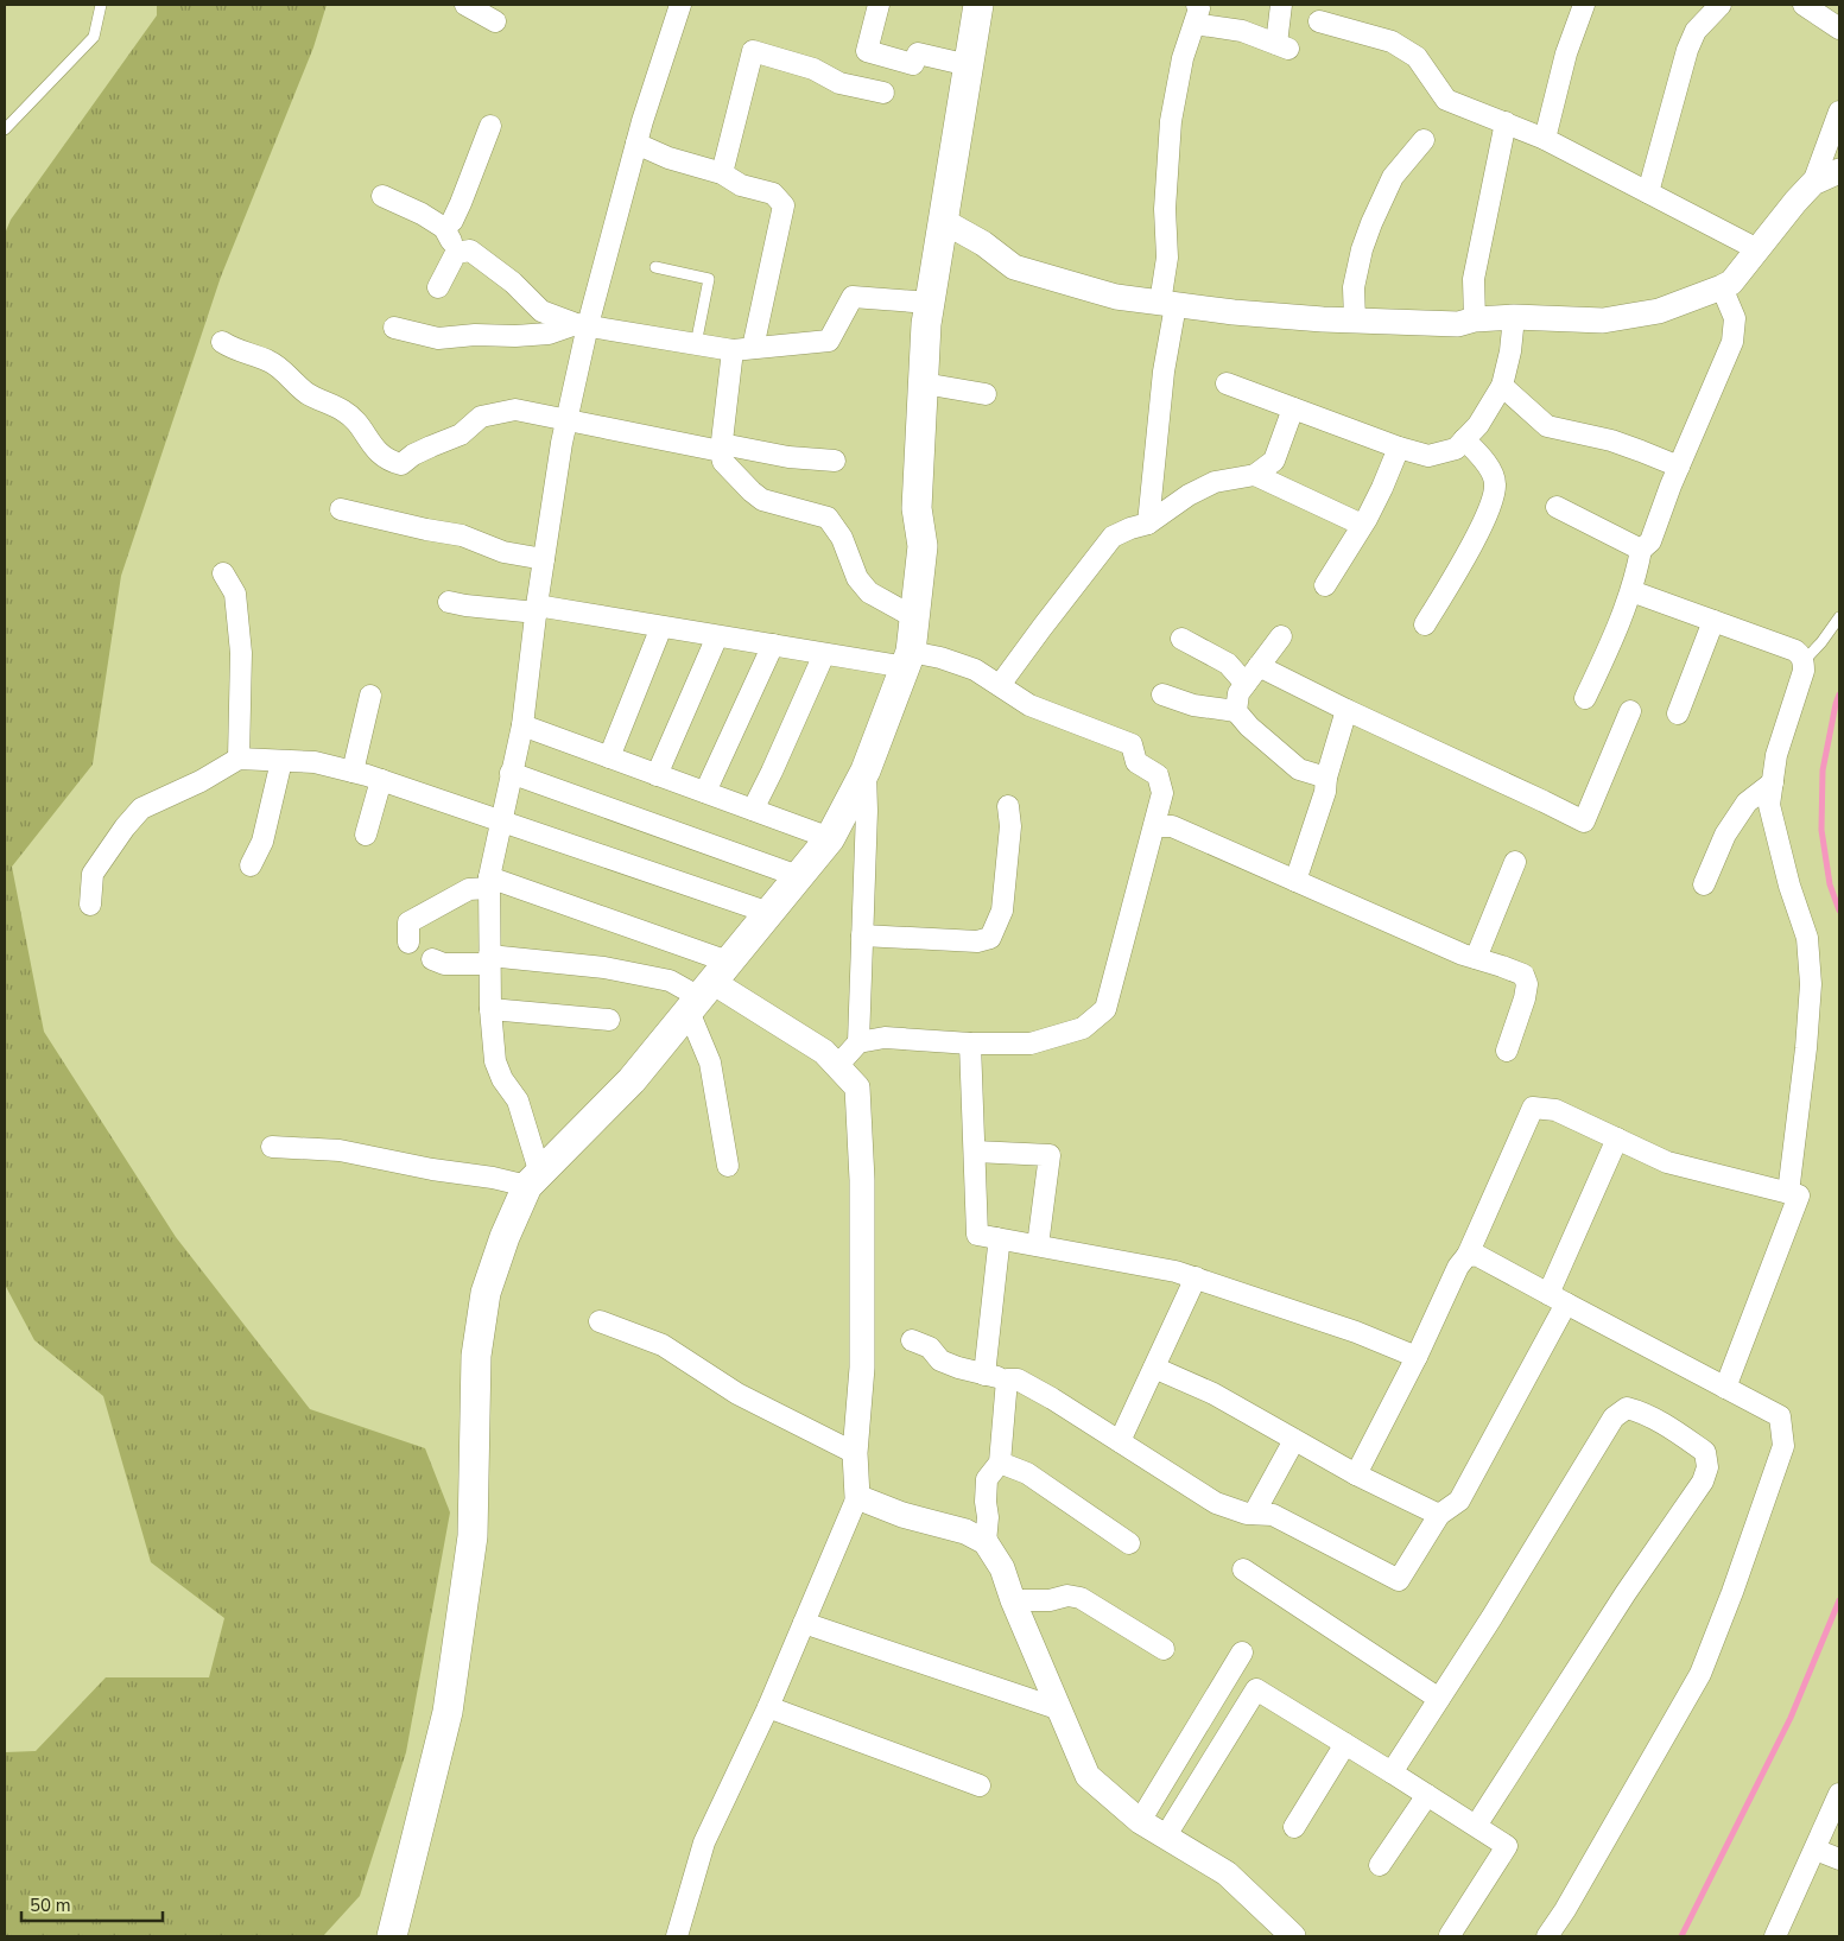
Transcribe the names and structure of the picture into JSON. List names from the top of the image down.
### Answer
{
  "scale_bar": "50 m"
}
